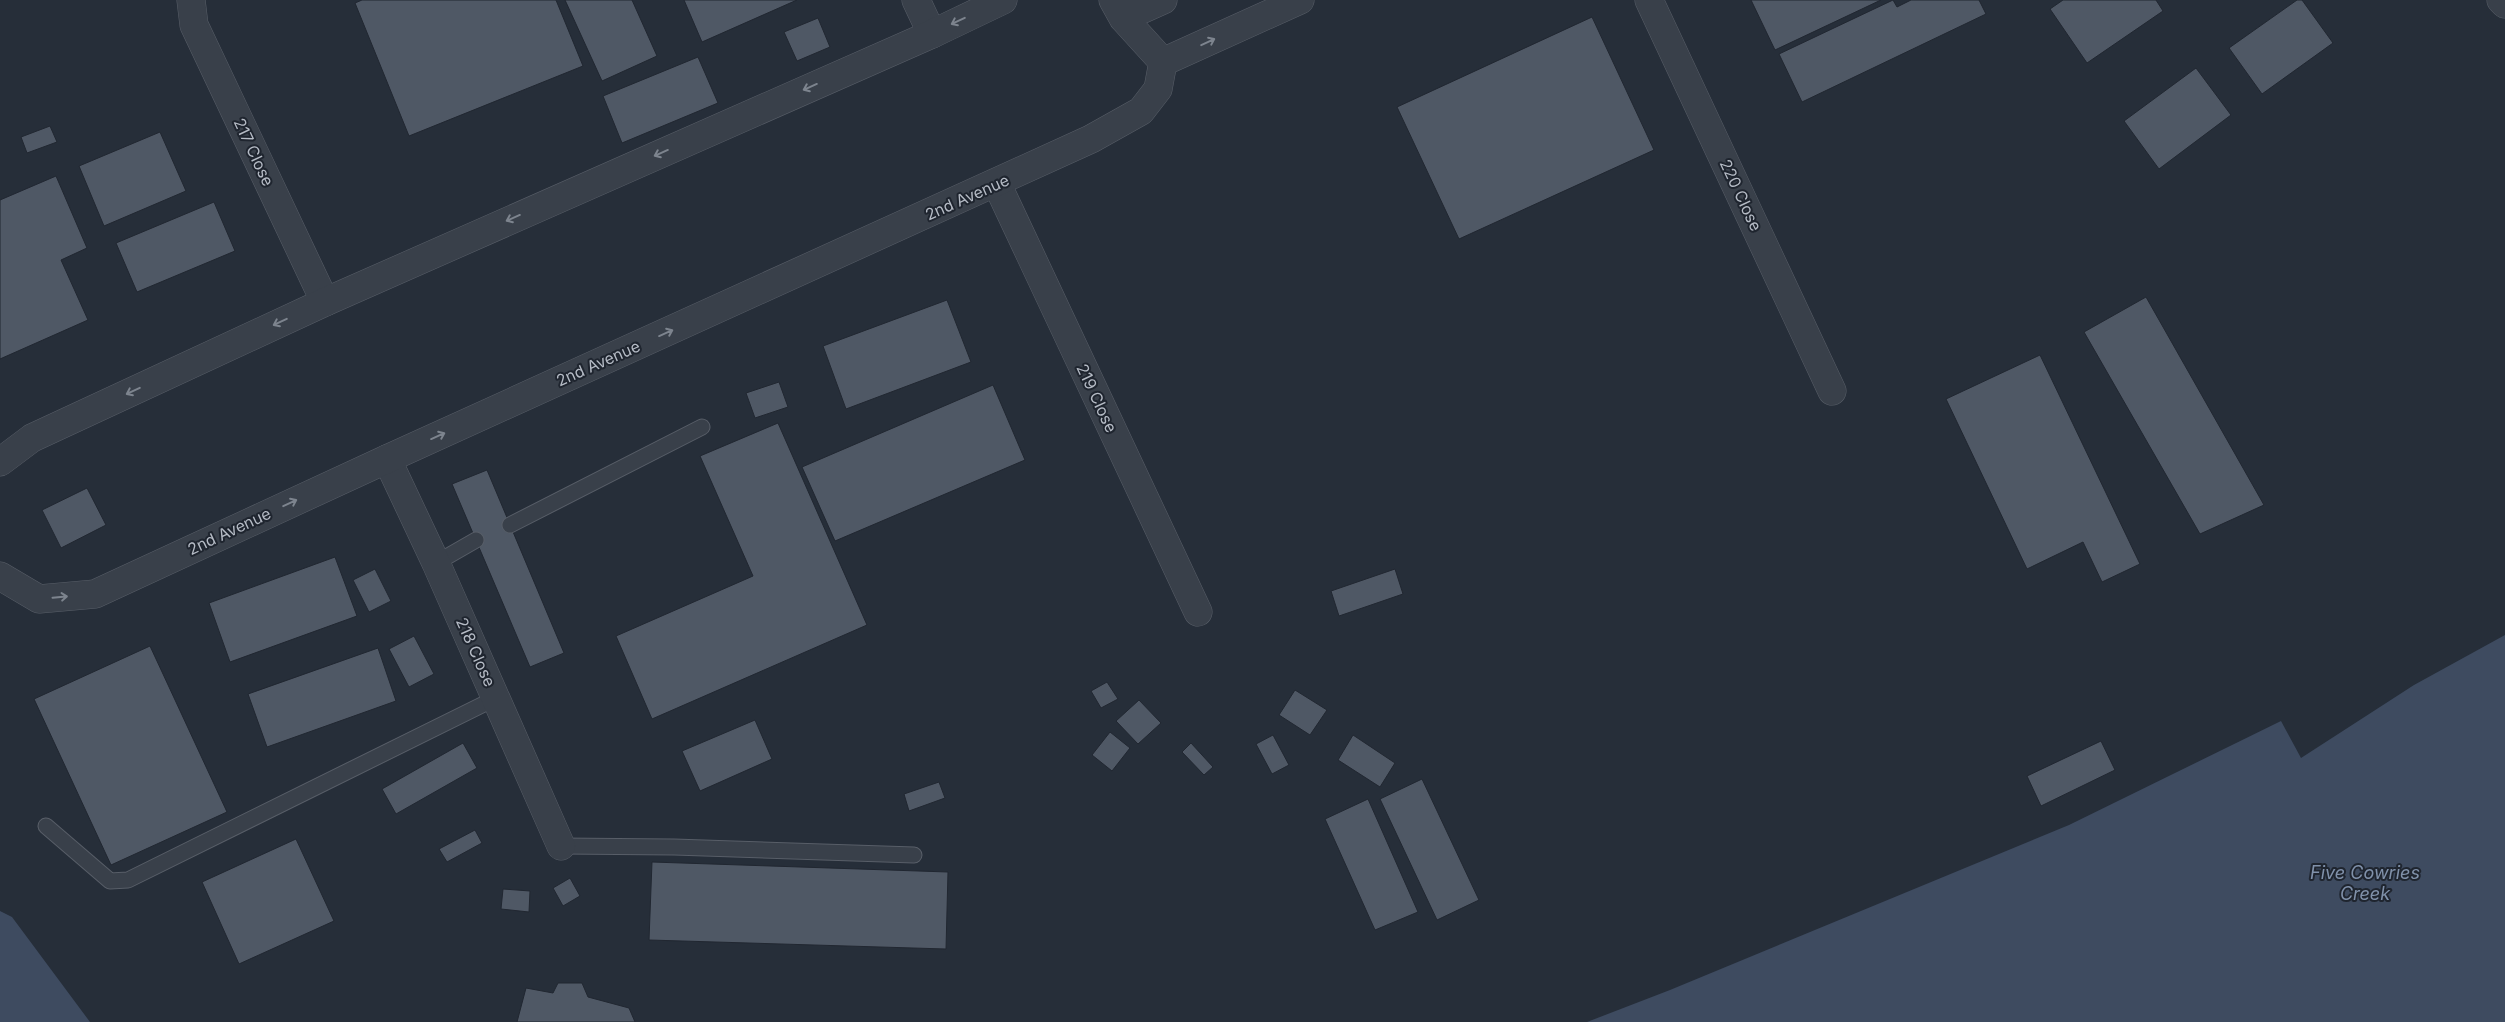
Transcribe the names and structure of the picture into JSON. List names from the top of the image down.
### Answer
{
  "streets": {
    "street": [
      "217 Close",
      "220 Close",
      "2nd Avenue",
      "219 Close",
      "218 Close"
    ]
  },
  "crossings": [
    ["2nd Avenue", "219 Close"],
    ["2nd Avenue", "218 Close"]
  ],
  "water": ["Five Cowries Creek"]
}
